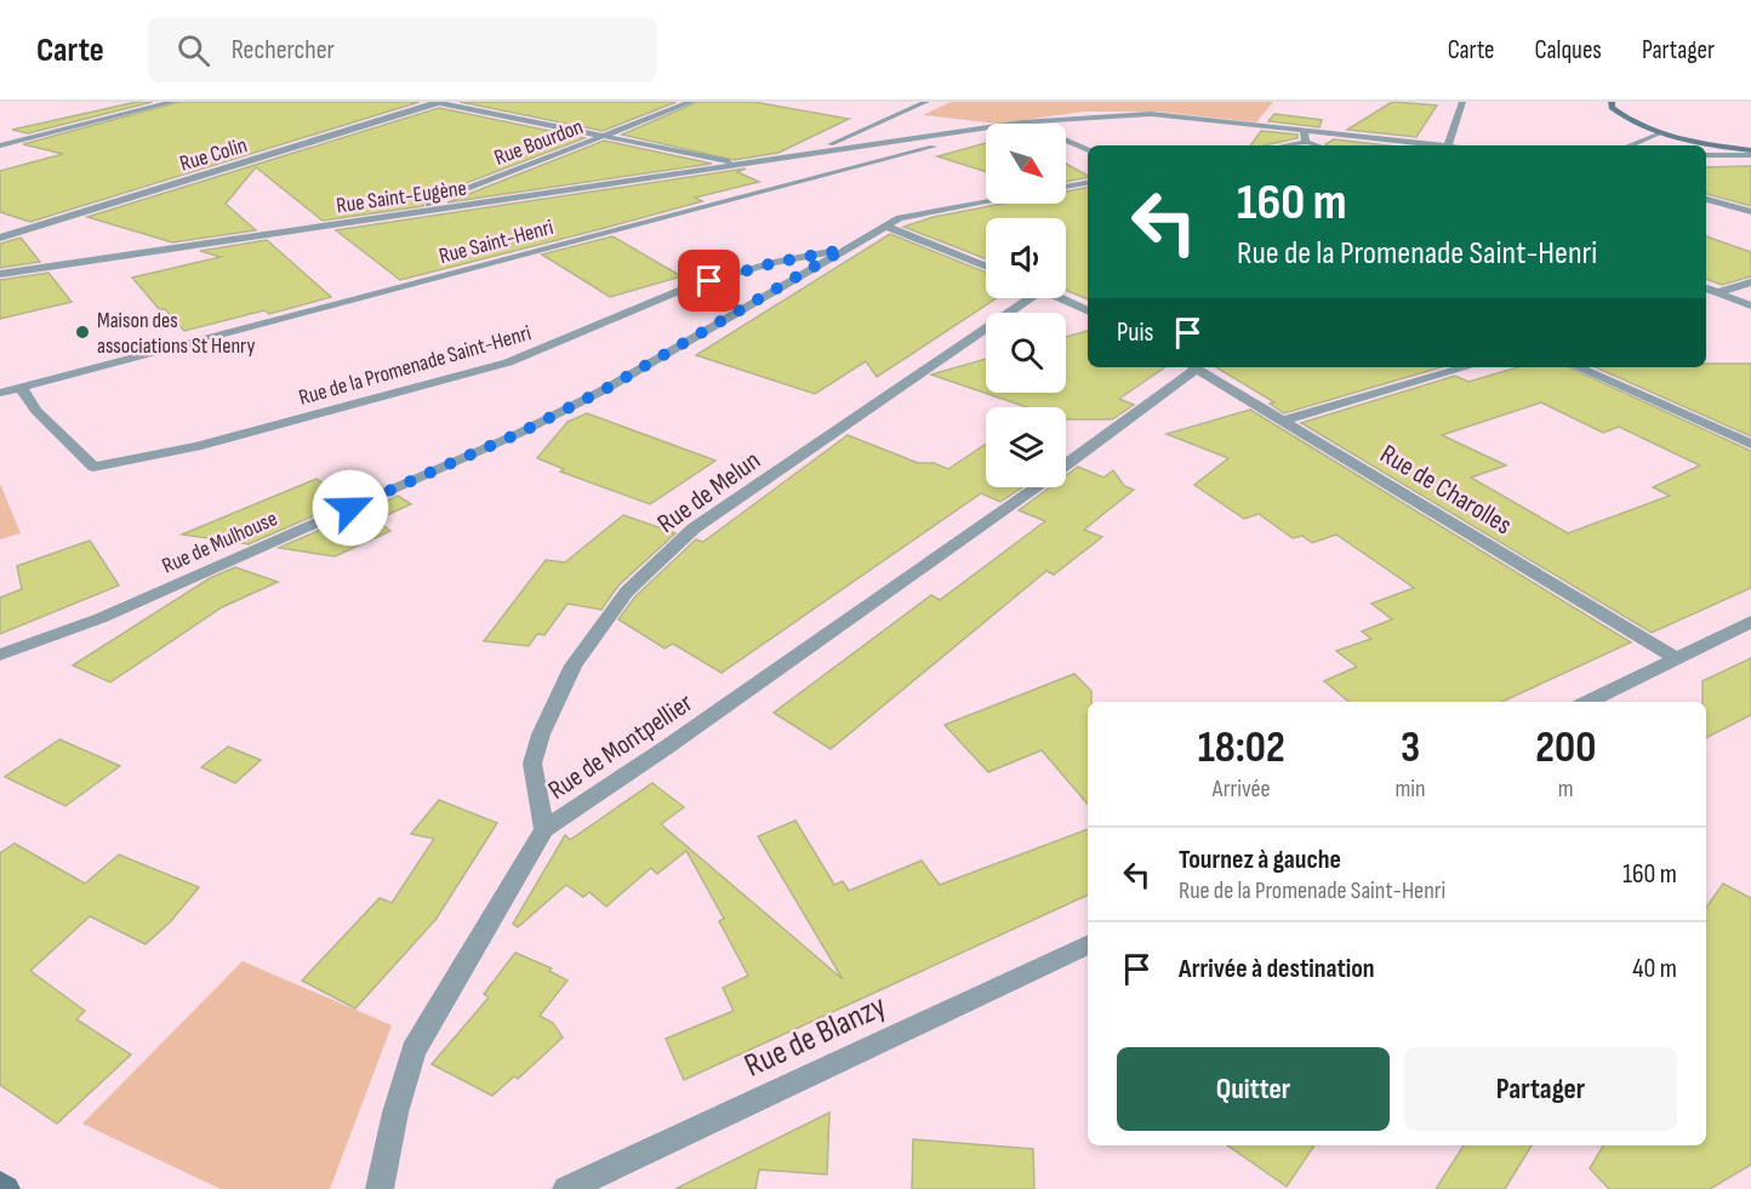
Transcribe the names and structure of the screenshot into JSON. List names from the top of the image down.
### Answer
{
  "streets": {
    "street": [
      "Rue Bourdon",
      "Rue Colin",
      "Rue Saint-Eugène",
      "Rue Saint-Henri",
      "Rue de la Promenade Saint-Henri",
      "Rue de Charolles",
      "Rue de Melun",
      "Rue de Mulhouse",
      "Rue de Montpellier",
      "Rue de Blanzy"
    ]
  },
  "crossings": [
    ["Rue Bourdon", "Rue Saint-Eugène"],
    ["Rue Saint-Henri", "Rue de la Promenade Saint-Henri"],
    ["Rue de la Promenade Saint-Henri", "Rue de Mulhouse"],
    ["Rue de Melun", "Rue de Montpellier"]
  ],
  "places": ["Maison des associations St Henry"],
  "north": "bottom right",
  "page": {
    "header": "Carte",
    "search": "Rechercher",
    "nav": ["Carte", "Calques", "Partager"],
    "turn": ["160 m", "Rue de la Promenade Saint-Henri"],
    "then": "Puis",
    "eta": [
      "18:02",
      "Arrivée",
      "3",
      "min",
      "200",
      "m"
    ],
    "list": [
      {
        "name": "Tournez à gauche",
        "note": "Rue de la Promenade Saint-Henri",
        "value": "160 m"
      },
      {
        "name": "Arrivée à destination",
        "value": "40 m"
      }
    ],
    "buttons": ["Quitter", "Partager"]
  }
}
